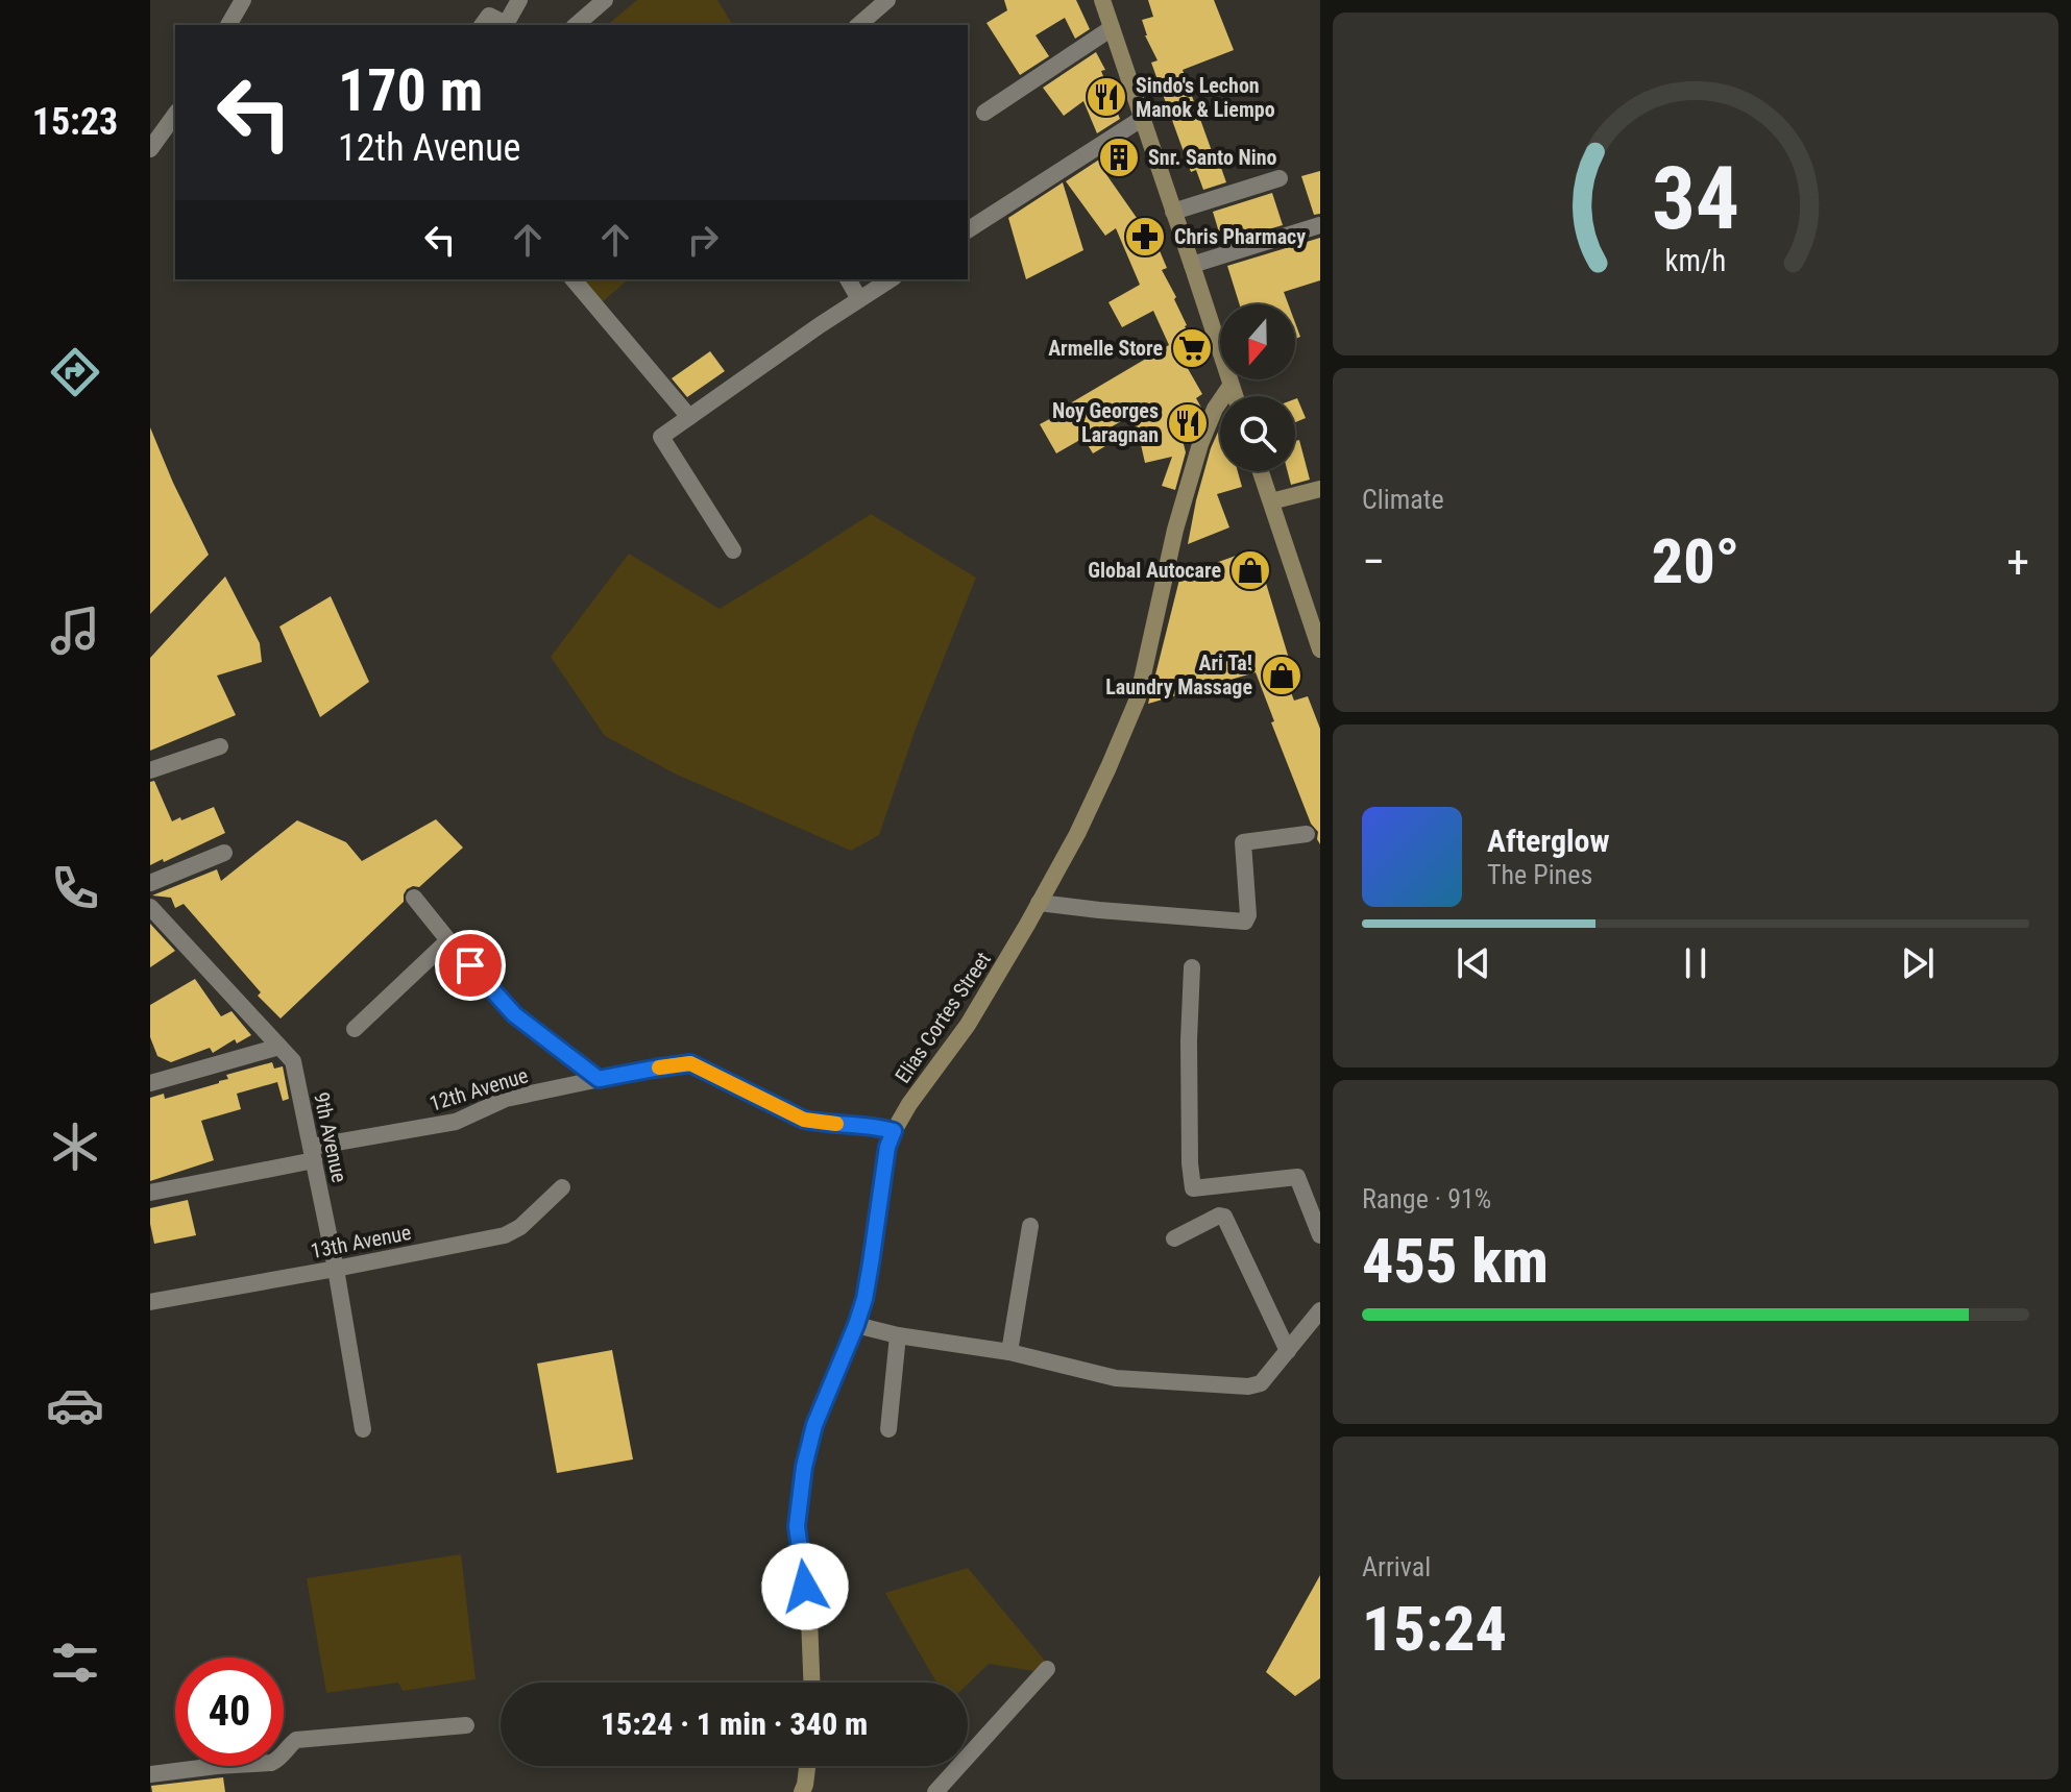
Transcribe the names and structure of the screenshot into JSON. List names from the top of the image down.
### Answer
{
  "streets": {
    "street": [
      "Elias Cortes Street",
      "12th Avenue",
      "9th Avenue",
      "13th Avenue"
    ]
  },
  "crossings": [
    ["Elias Cortes Street", "12th Avenue"],
    ["12th Avenue", "9th Avenue"],
    ["9th Avenue", "13th Avenue"]
  ],
  "places": {
    "restaurant": ["Sindo's Lechon Manok & Liempo", "Noy Georges Laragnan"],
    "building": ["Snr. Santo Nino"],
    "pharmacy": ["Chris Pharmacy"],
    "supermarket": ["Armelle Store"],
    "shop": ["Global Autocare", "Ari Ta! Laundry Massage"]
  },
  "north": "bottom",
  "page": {
    "tabs": "15:23",
    "turn": ["170 m", "12th Avenue"],
    "tile": [
      "Climate",
      ["Range · 91%", "455 km"],
      ["Arrival", "15:24"]
    ],
    "heat": ["−", "20°", "+"],
    "song": ["Afterglow", "The Pines"],
    "limit": "40",
    "trip": "15:24 · 1 min · 340 m",
    "gauge": ["34", "km/h"]
  }
}
